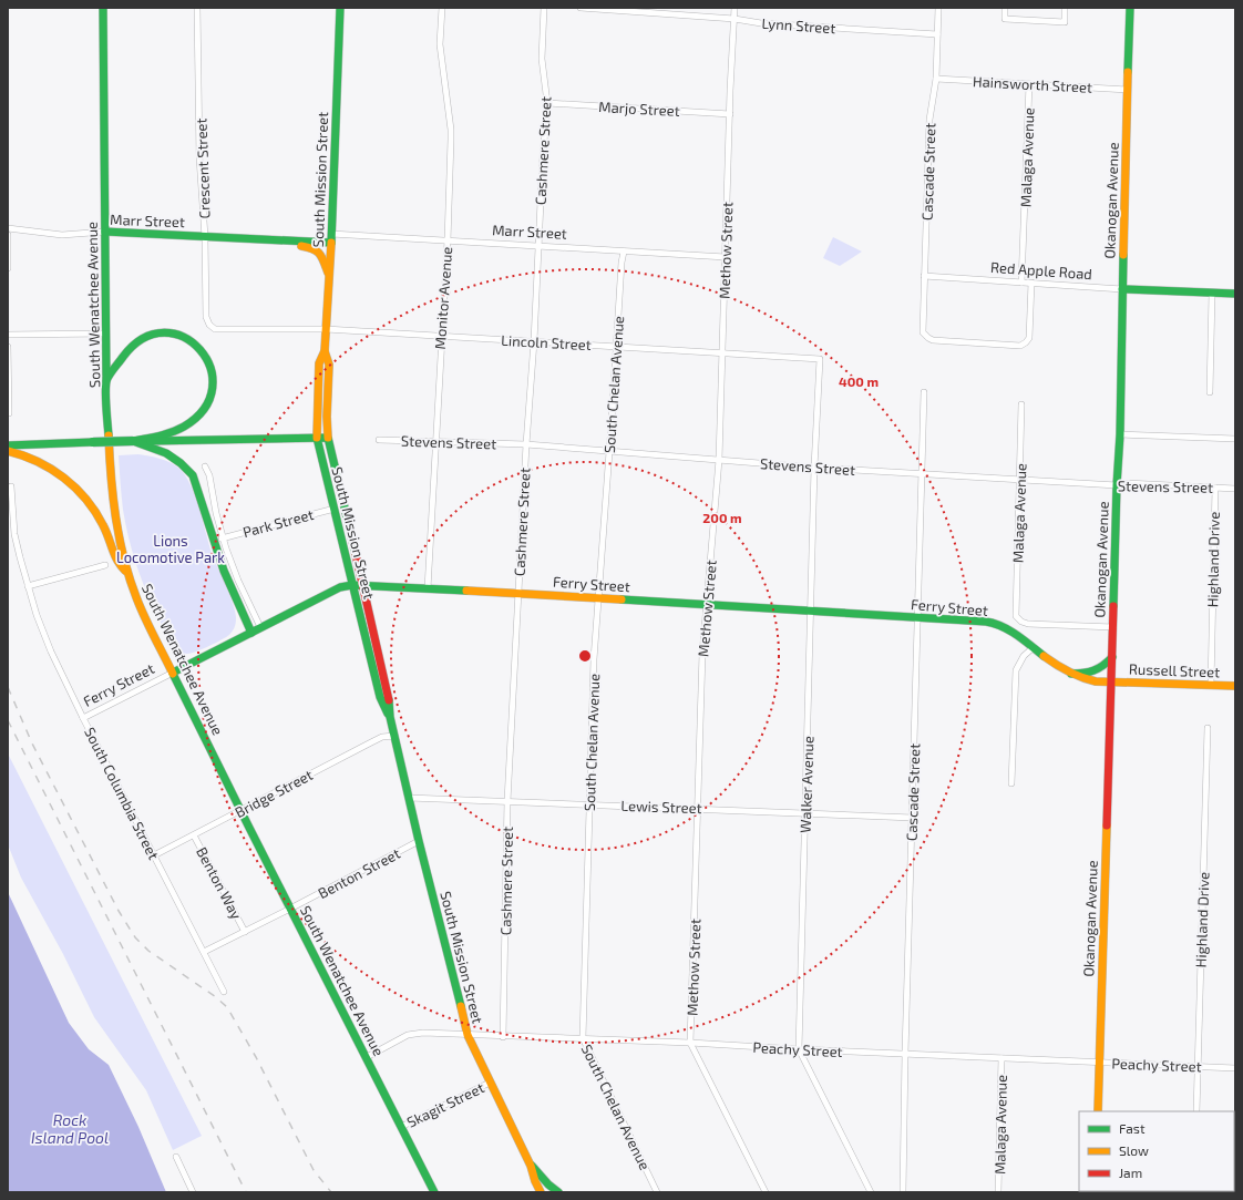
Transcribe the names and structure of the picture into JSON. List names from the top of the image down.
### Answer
{
  "streets": {
    "main road": [
      "South Mission Street",
      "Okanogan Avenue",
      "Marr Street",
      "Red Apple Road",
      "South Wenatchee Avenue",
      "Ferry Street",
      "Russell Street"
    ],
    "street": [
      "Lynn Street",
      "Hainsworth Street",
      "Marjo Street",
      "Cashmere Street",
      "Malaga Avenue",
      "Crescent Street",
      "Cascade Street",
      "Methow Street",
      "Monitor Avenue",
      "Lincoln Street",
      "South Chelan Avenue",
      "Stevens Street",
      "Park Street",
      "Highland Drive",
      "Walker Avenue",
      "South Columbia Street",
      "Bridge Street",
      "Lewis Street",
      "Benton Street",
      "Benton Way",
      "Peachy Street",
      "Skagit Street"
    ]
  },
  "crossings": [
    ["Lynn Street", "Cascade Street"],
    ["Lynn Street", "Methow Street"],
    ["Hainsworth Street", "Malaga Avenue"],
    ["Hainsworth Street", "Cascade Street"],
    ["Hainsworth Street", "Okanogan Avenue"],
    ["Marjo Street", "Cashmere Street"],
    ["Marjo Street", "Methow Street"],
    ["Cashmere Street", "Marr Street"],
    ["Cashmere Street", "Lincoln Street"],
    ["Cashmere Street", "Stevens Street"],
    ["Cashmere Street", "Ferry Street"],
    ["Cashmere Street", "Lewis Street"],
    ["Cashmere Street", "Peachy Street"],
    ["Malaga Avenue", "Okanogan Avenue"],
    ["Malaga Avenue", "Red Apple Road"],
    ["Malaga Avenue", "Stevens Street"],
    ["Malaga Avenue", "Peachy Street"],
    ["Crescent Street", "Marr Street"],
    ["Crescent Street", "Lincoln Street"],
    ["Cascade Street", "Red Apple Road"],
    ["Cascade Street", "Stevens Street"],
    ["Cascade Street", "Ferry Street"],
    ["Cascade Street", "Lewis Street"],
    ["Cascade Street", "Peachy Street"],
    ["South Mission Street", "Marr Street"],
    ["South Mission Street", "Lincoln Street"],
    ["South Mission Street", "Park Street"],
    ["South Mission Street", "Ferry Street"],
    ["South Mission Street", "Bridge Street"],
    ["South Mission Street", "Lewis Street"],
    ["South Mission Street", "Benton Street"],
    ["South Mission Street", "Peachy Street"],
    ["South Mission Street", "Skagit Street"],
    ["Okanogan Avenue", "Red Apple Road"],
    ["Okanogan Avenue", "Stevens Street"],
    ["Okanogan Avenue", "Ferry Street"],
    ["Okanogan Avenue", "Russell Street"],
    ["Okanogan Avenue", "Peachy Street"],
    ["Marr Street", "Methow Street"],
    ["Marr Street", "Monitor Avenue"],
    ["Marr Street", "South Wenatchee Avenue"],
    ["Marr Street", "South Chelan Avenue"],
    ["Methow Street", "Lincoln Street"],
    ["Methow Street", "Stevens Street"],
    ["Methow Street", "Ferry Street"],
    ["Methow Street", "Lewis Street"],
    ["Methow Street", "Peachy Street"],
    ["Monitor Avenue", "Lincoln Street"],
    ["Monitor Avenue", "Stevens Street"],
    ["Monitor Avenue", "Ferry Street"],
    ["South Wenatchee Avenue", "Ferry Street"],
    ["South Wenatchee Avenue", "Bridge Street"],
    ["South Wenatchee Avenue", "Benton Street"],
    ["South Wenatchee Avenue", "Peachy Street"],
    ["South Wenatchee Avenue", "Skagit Street"],
    ["Lincoln Street", "South Chelan Avenue"],
    ["Lincoln Street", "Walker Avenue"],
    ["South Chelan Avenue", "Stevens Street"],
    ["South Chelan Avenue", "Ferry Street"],
    ["South Chelan Avenue", "Lewis Street"],
    ["South Chelan Avenue", "Peachy Street"],
    ["Stevens Street", "Highland Drive"],
    ["Stevens Street", "Walker Avenue"],
    ["Highland Drive", "Russell Street"],
    ["Highland Drive", "Peachy Street"],
    ["Ferry Street", "Russell Street"],
    ["Ferry Street", "Walker Avenue"],
    ["Ferry Street", "South Columbia Street"],
    ["Walker Avenue", "Lewis Street"],
    ["Walker Avenue", "Peachy Street"],
    ["South Columbia Street", "Bridge Street"],
    ["South Columbia Street", "Benton Street"],
    ["Bridge Street", "Benton Way"],
    ["Benton Street", "Benton Way"]
  ],
  "water": ["Rock Island Pool"],
  "parks": ["Lions Locomotive Park"],
  "legend": ["Fast", "Slow", "Jam"],
  "rings": ["400 m", "200 m"]
}
